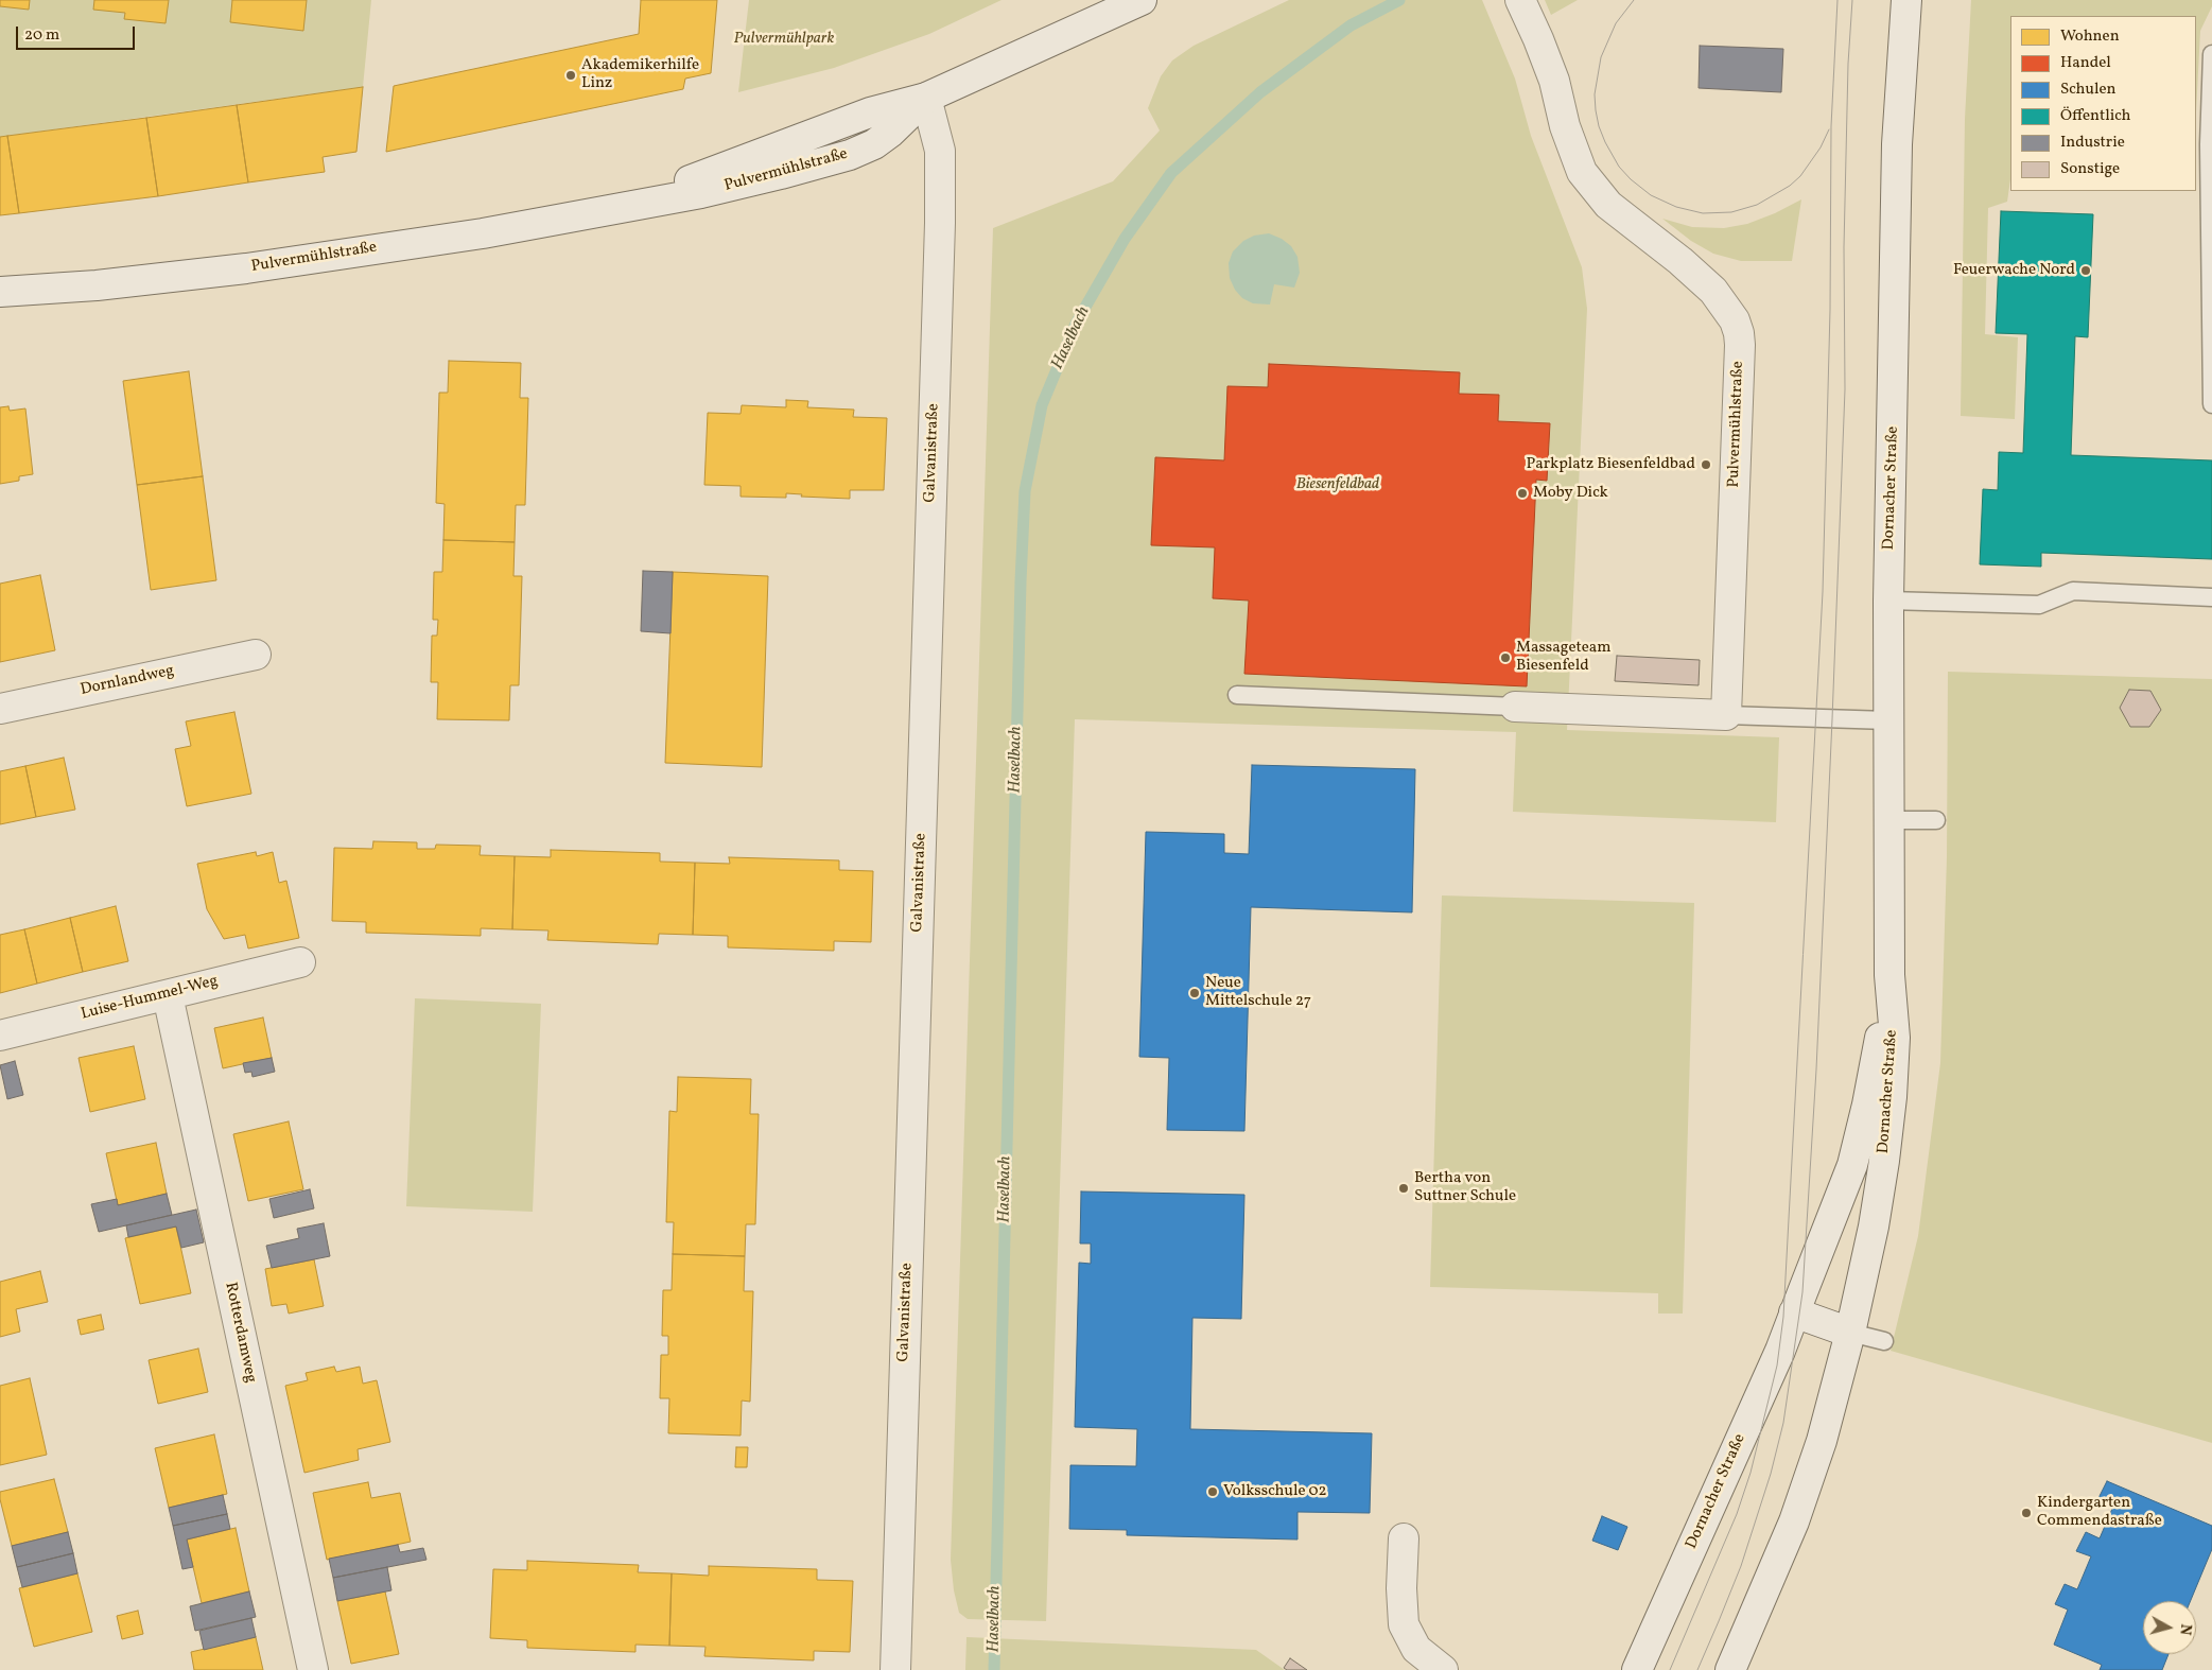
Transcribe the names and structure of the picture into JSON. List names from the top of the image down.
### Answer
{
  "streets": {
    "street": [
      "Pulvermühlstraße",
      "Galvanistraße",
      "Dornacher Straße",
      "Dornlandweg",
      "Luise-Hummel-Weg",
      "Rotterdamweg"
    ]
  },
  "crossings": [
    ["Pulvermühlstraße", "Galvanistraße"],
    ["Luise-Hummel-Weg", "Rotterdamweg"]
  ],
  "water": ["Haselbach"],
  "parks": ["Pulvermühlpark", "Biesenfeldbad"],
  "places": [
    "Akademikerhilfe Linz",
    "Feuerwache Nord",
    "Parkplatz Biesenfeldbad",
    "Moby Dick",
    "Massageteam Biesenfeld",
    "Neue Mittelschule 27",
    "Bertha von Suttner Schule",
    "Volksschule 02",
    "Kindergarten Commendastraße"
  ],
  "legend": [
    "Wohnen",
    "Handel",
    "Schulen",
    "Öffentlich",
    "Industrie",
    "Sonstige"
  ],
  "scale_bar": "20 m",
  "north": "right"
}
